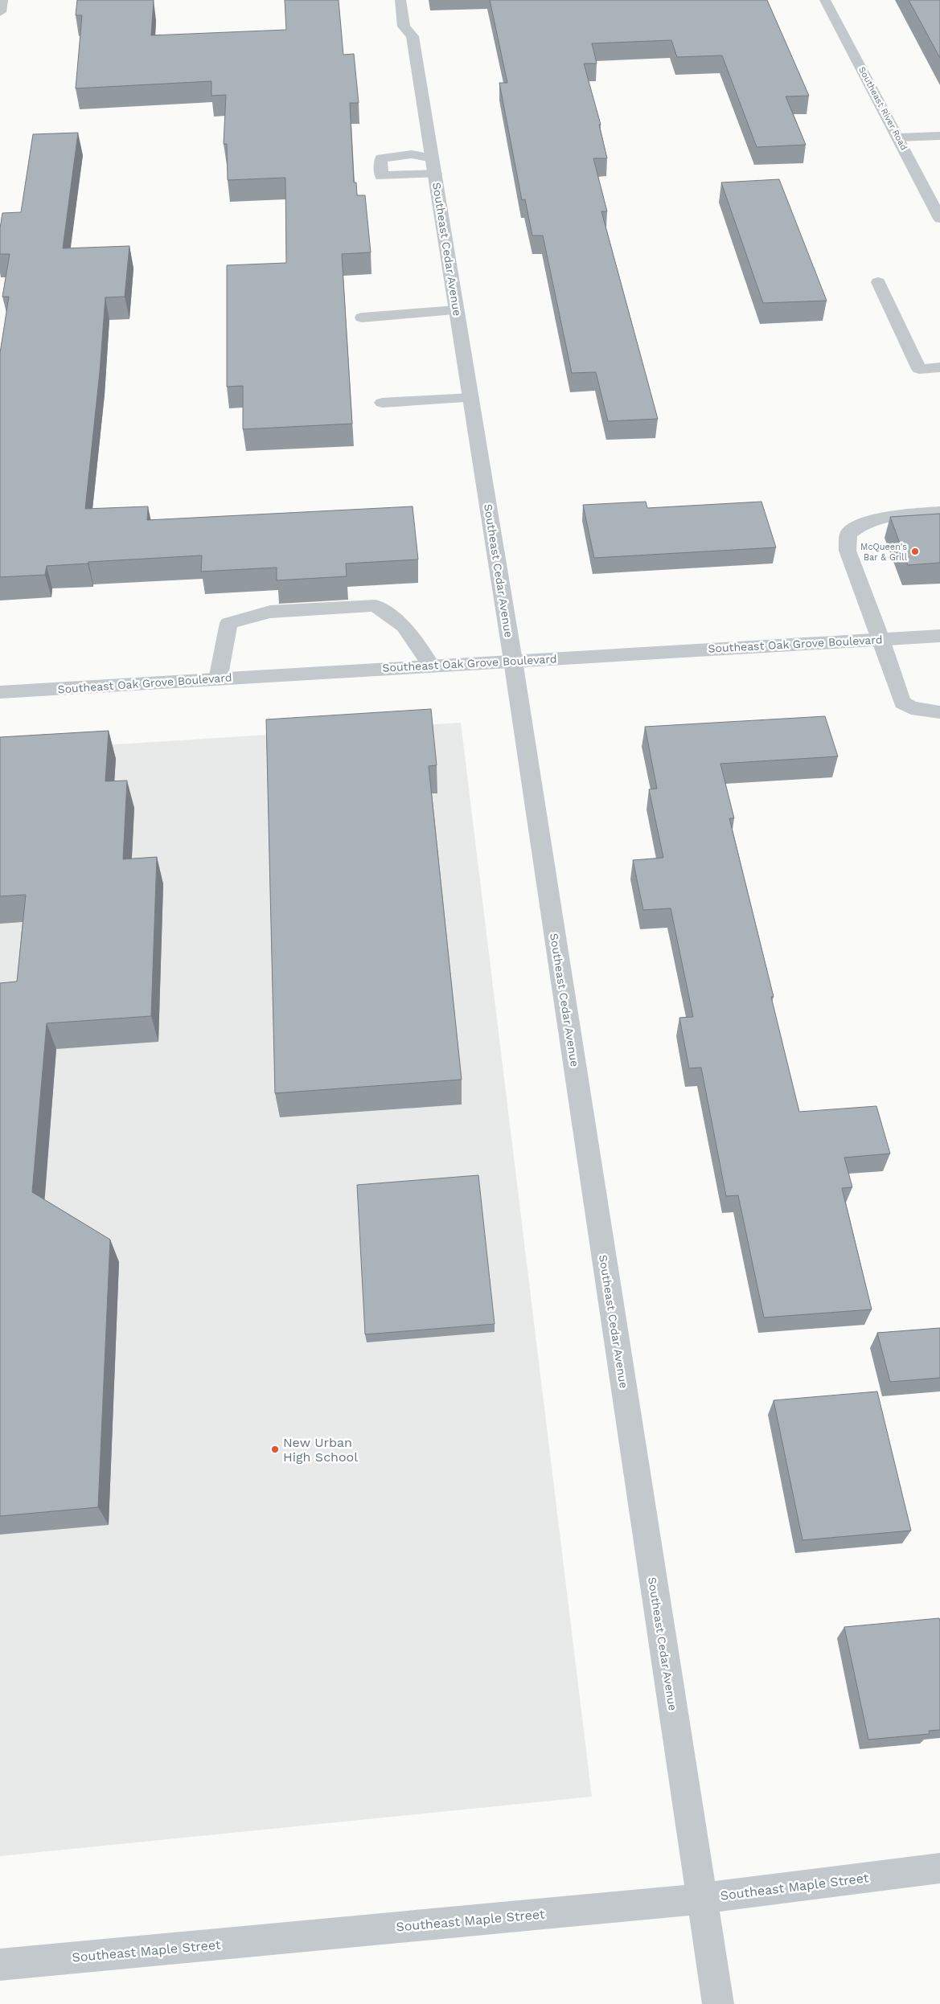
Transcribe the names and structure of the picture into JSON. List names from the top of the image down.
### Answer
{
  "streets": {
    "street": [
      "Southeast River Road",
      "Southeast Cedar Avenue",
      "Southeast Oak Grove Boulevard",
      "Southeast Maple Street"
    ]
  },
  "crossings": [
    ["Southeast Cedar Avenue", "Southeast Oak Grove Boulevard"],
    ["Southeast Cedar Avenue", "Southeast Maple Street"]
  ],
  "places": ["McQueen's Bar & Grill", "New Urban High School"]
}
